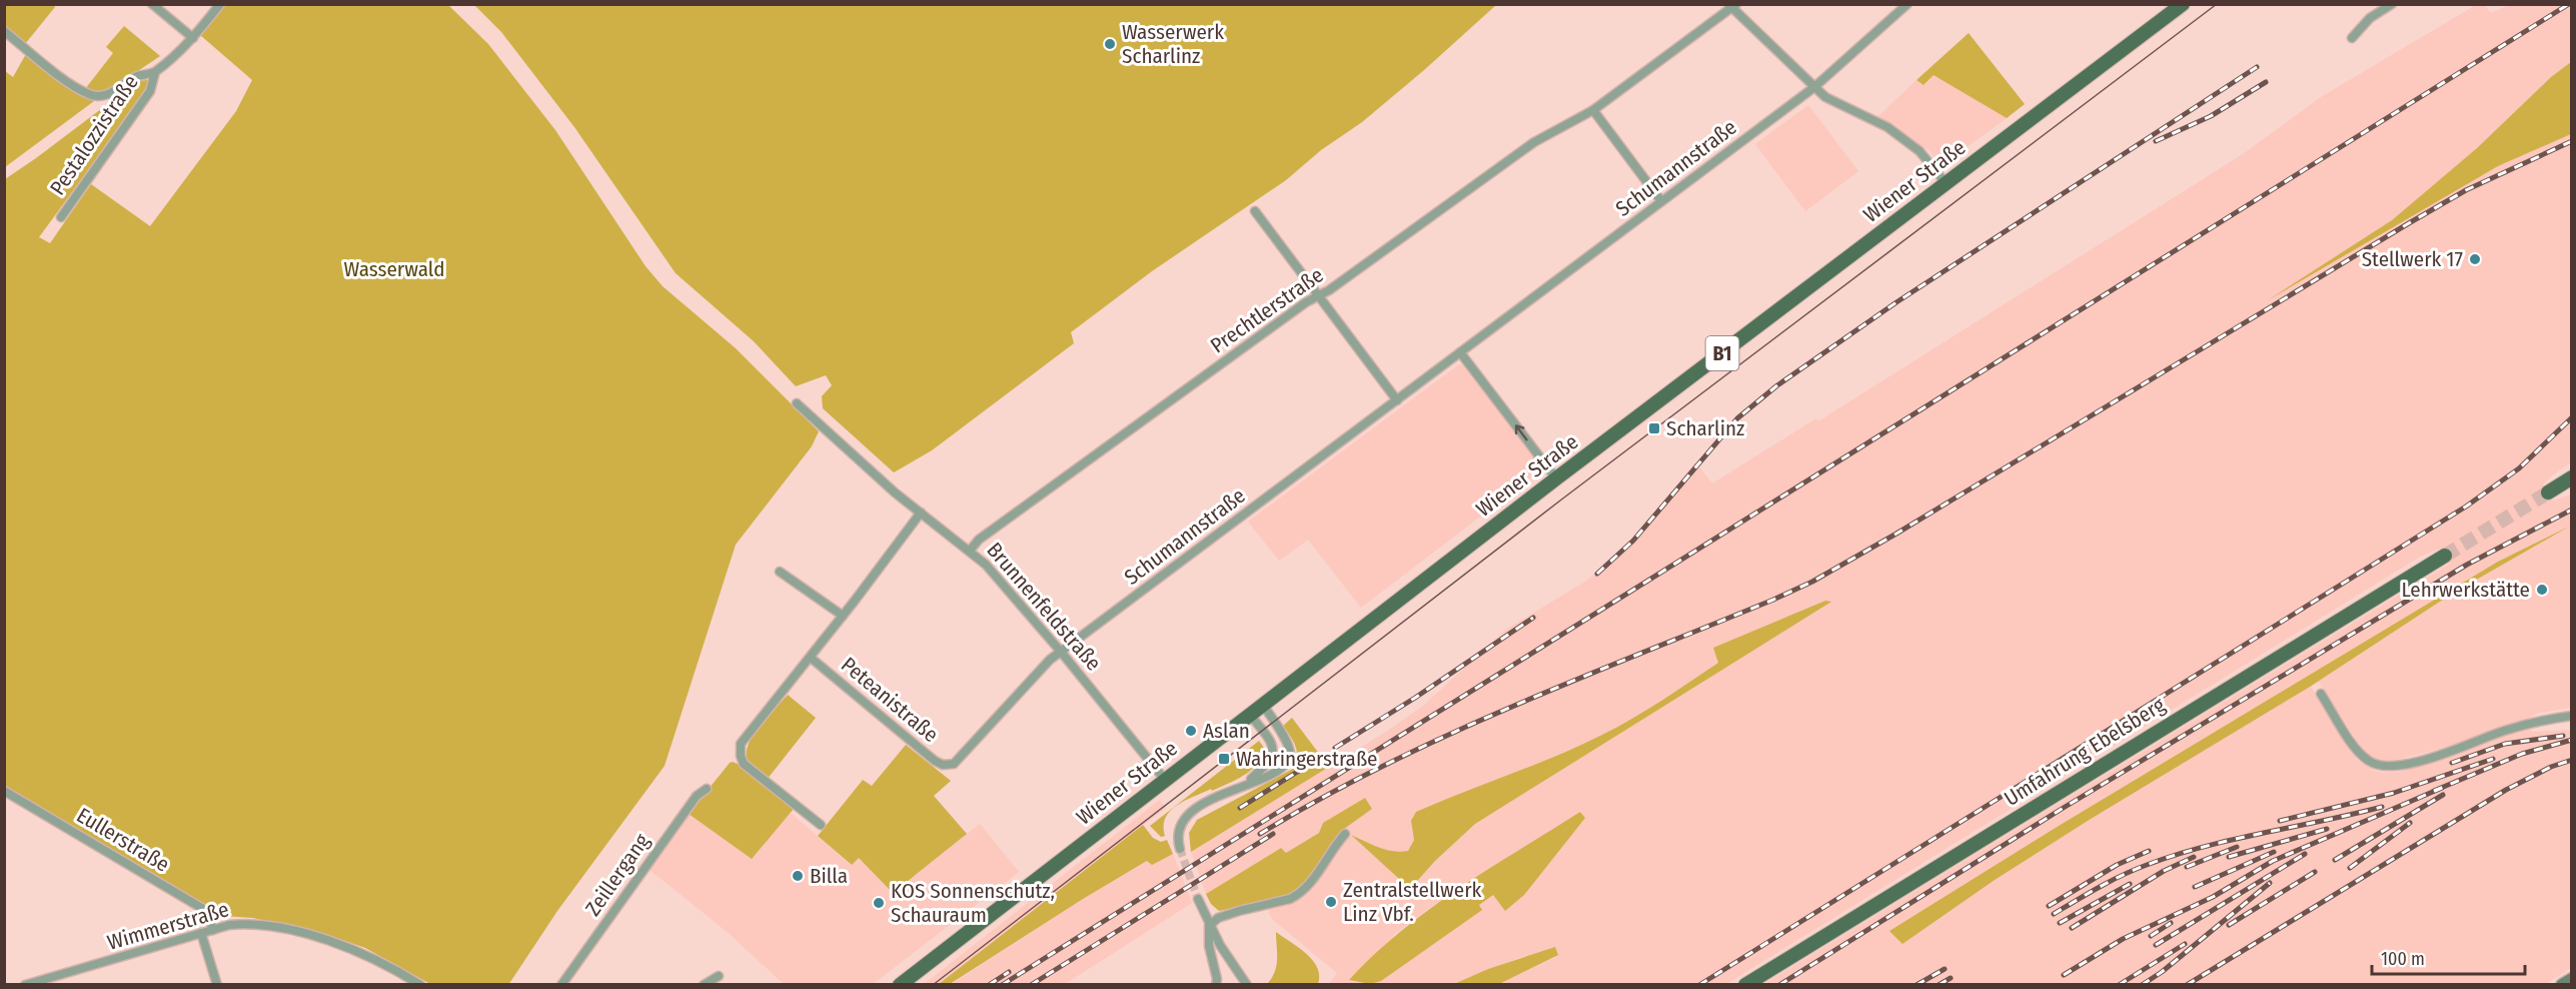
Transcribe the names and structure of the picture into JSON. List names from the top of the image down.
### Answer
{
  "streets": {
    "main road": ["Wiener Straße", "B1", "Umfahrung Ebelsberg"],
    "street": [
      "Pestalozzistraße",
      "Schumannstraße",
      "Prechtlerstraße",
      "Brunnenfeldstraße",
      "Peteanistraße",
      "Eullerstraße",
      "Zeillergang",
      "Wimmerstraße"
    ]
  },
  "crossings": [
    ["Schumannstraße", "Brunnenfeldstraße"],
    ["Schumannstraße", "Peteanistraße"],
    ["Wiener Straße", "Brunnenfeldstraße"],
    ["Prechtlerstraße", "Brunnenfeldstraße"],
    ["Eullerstraße", "Wimmerstraße"]
  ],
  "parks": ["Wasserwald"],
  "places": {
    "other": [
      "Wasserwerk Scharlinz",
      "Stellwerk 17",
      "Lehrwerkstätte",
      "Aslan",
      "Billa",
      "Zentralstellwerk Linz Vbf.",
      "KOS Sonnenschutz, Schauraum"
    ],
    "transit": ["Scharlinz", "Wahringerstraße"]
  },
  "scale_bar": "100 m"
}
